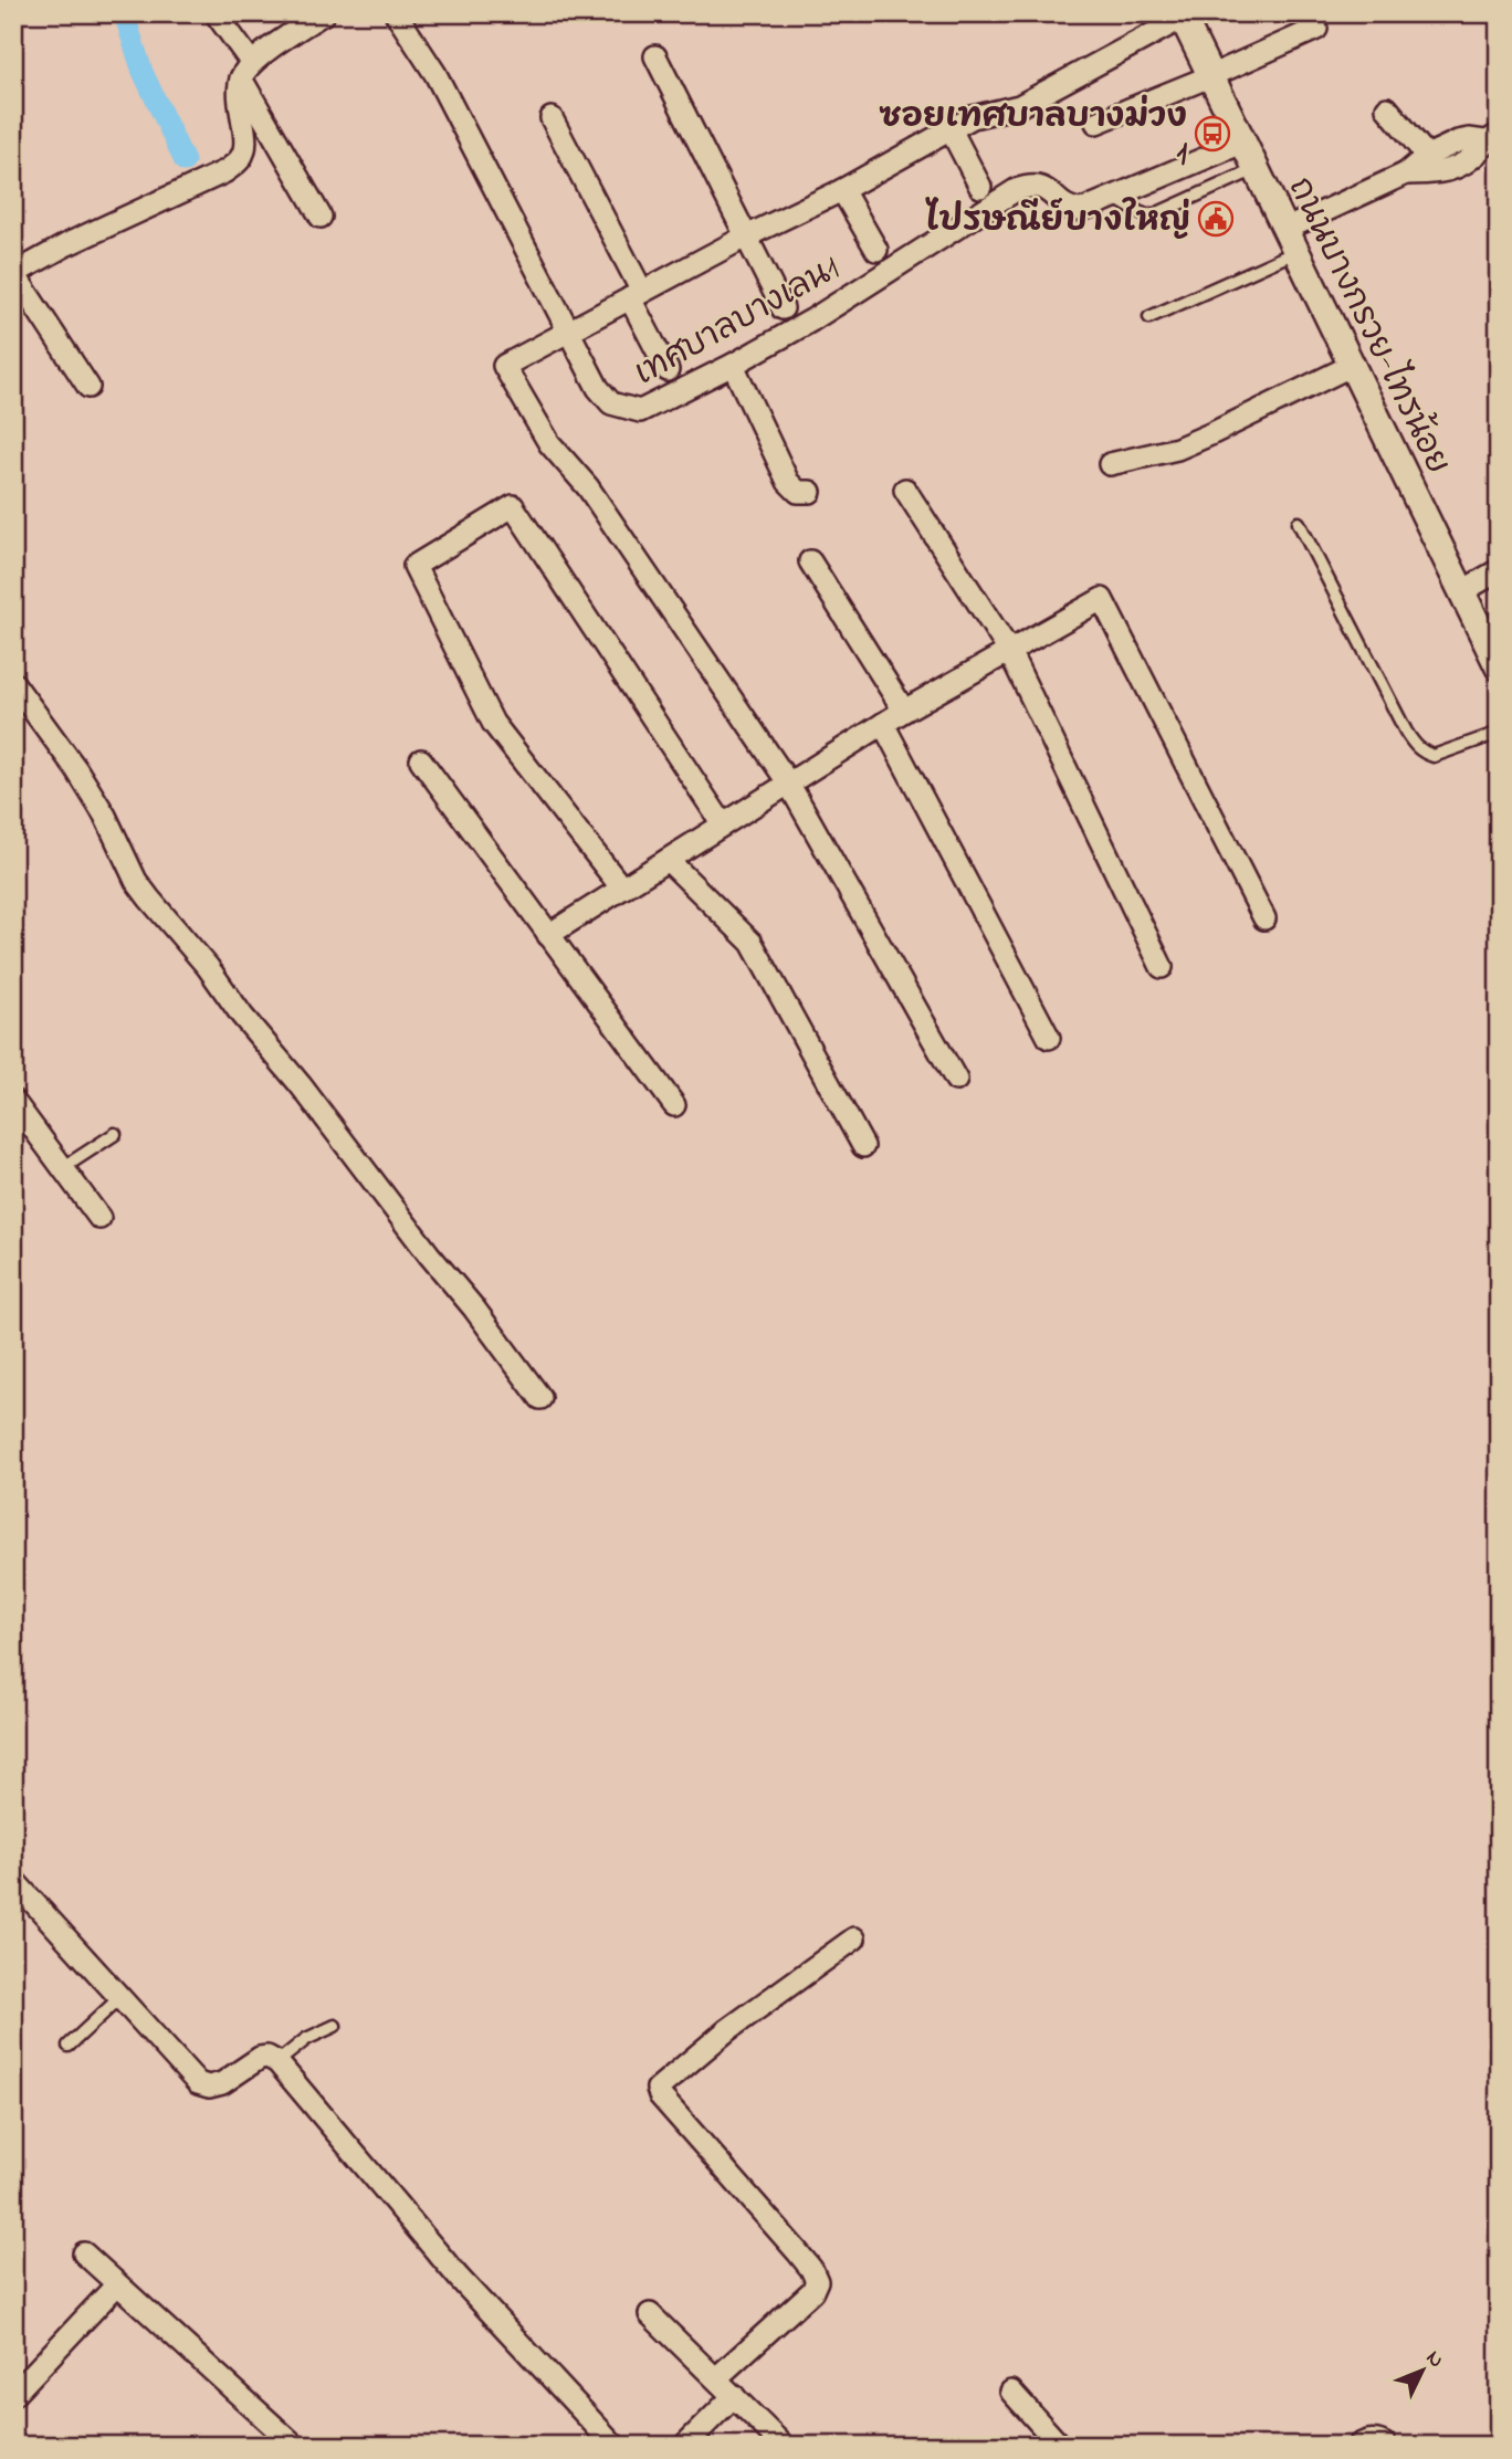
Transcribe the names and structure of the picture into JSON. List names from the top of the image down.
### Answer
{
  "streets": {
    "street": ["เทศบาลบางเลน1", "ถนนบางกรวย-ไทรน้อย"]
  },
  "crossings": [
    ["เทศบาลบางเลน1", "ถนนบางกรวย-ไทรน้อย"]
  ],
  "places": {
    "bus stop": ["ซอยเทศบาลบางม่วง 1"],
    "public building": ["ไปรษณีย์บางใหญ่"]
  },
  "north": "top right"
}
